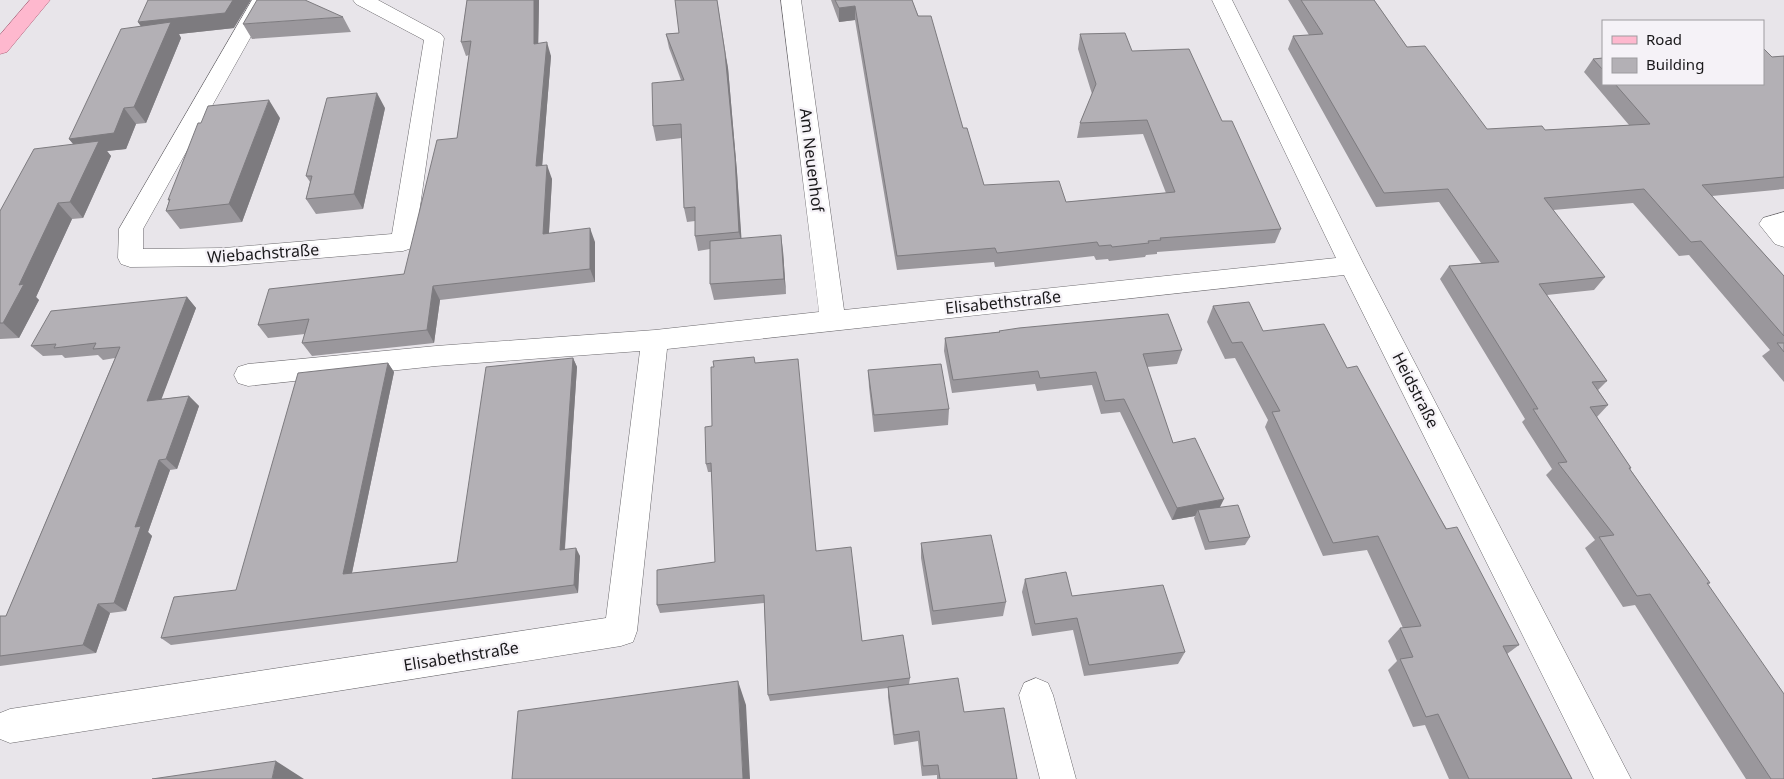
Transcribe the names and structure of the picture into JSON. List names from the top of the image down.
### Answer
{
  "streets": {
    "street": [
      "Am Neuenhof",
      "Wiebachstraße",
      "Elisabethstraße",
      "Heidstraße"
    ]
  },
  "crossings": [
    ["Am Neuenhof", "Elisabethstraße"],
    ["Elisabethstraße", "Heidstraße"]
  ],
  "legend": ["Road", "Building"]
}
